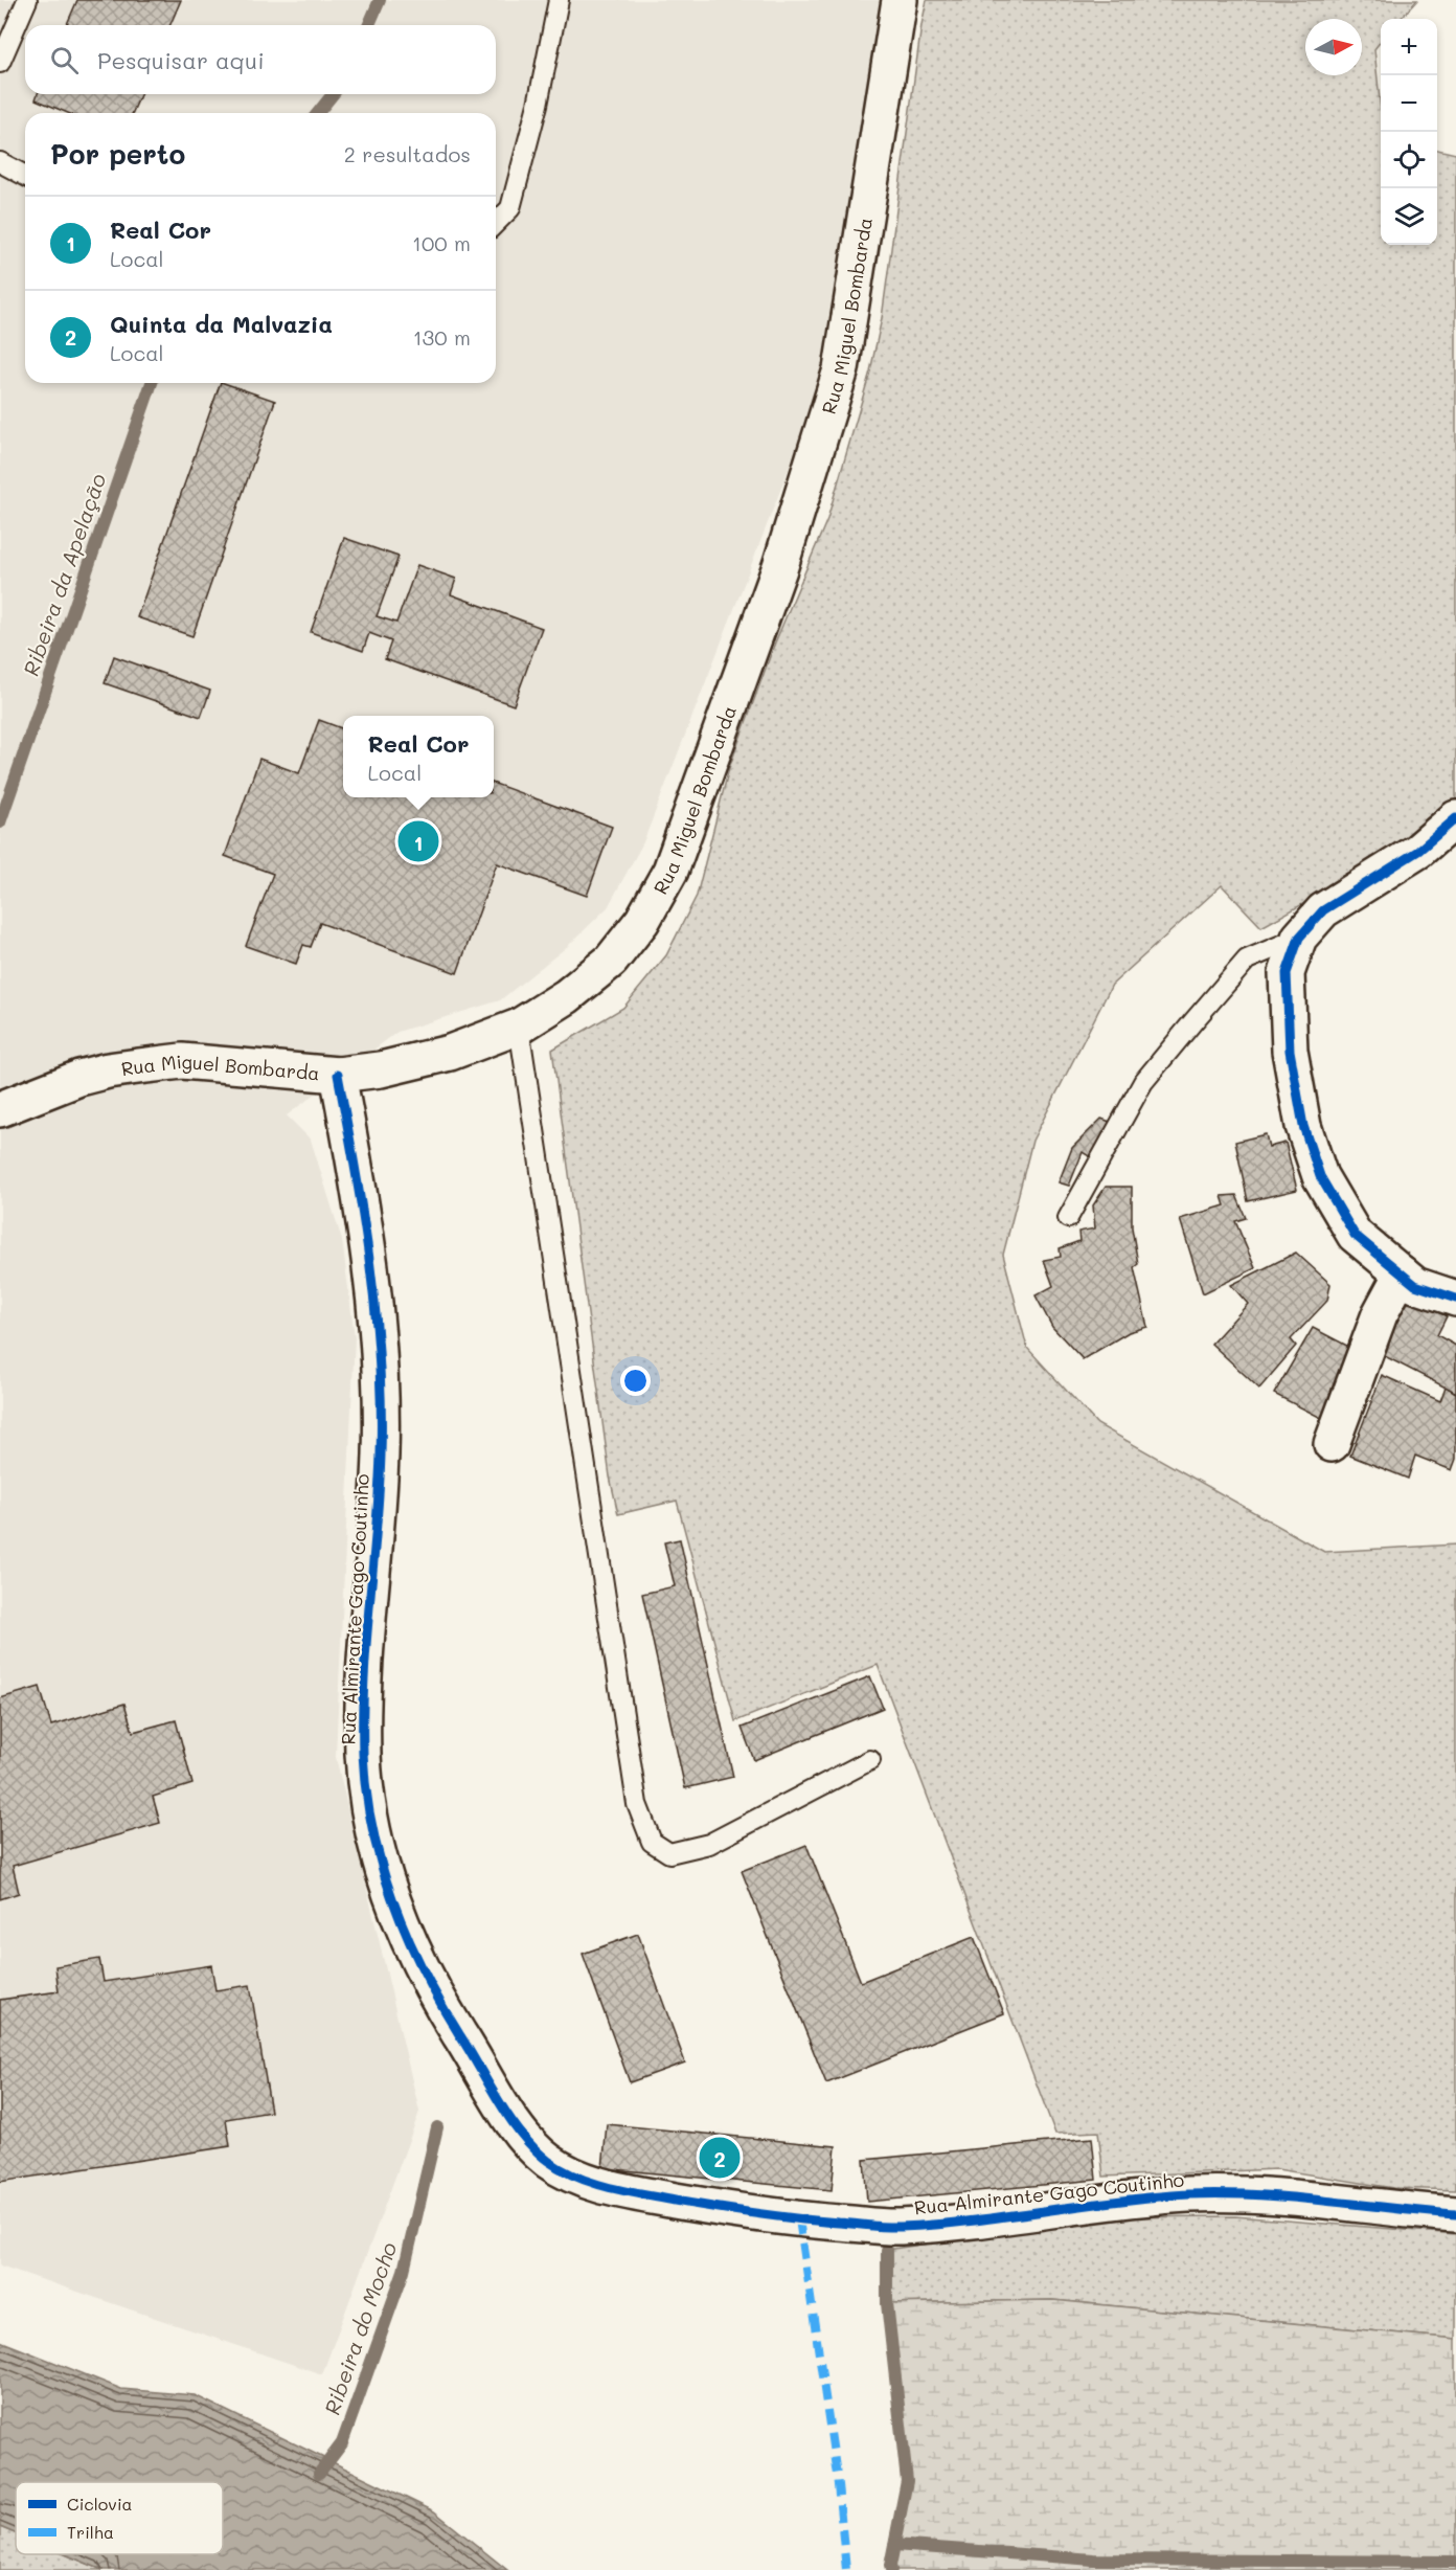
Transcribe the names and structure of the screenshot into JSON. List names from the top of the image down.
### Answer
{
  "streets": {
    "street": ["Rua Miguel Bombarda", "Rua Almirante Gago Coutinho"]
  },
  "crossings": [
    ["Rua Miguel Bombarda", "Rua Almirante Gago Coutinho"]
  ],
  "water": ["Ribeira da Apelação", "Ribeira do Mocho"],
  "legend": ["Ciclovia", "Trilha"],
  "north": "right",
  "page": {
    "map_buttons": ["+", "−"],
    "search": "Pesquisar aqui",
    "heading": ["Por perto", "2 resultados"],
    "list": [
      {
        "mark": "1",
        "name": "Real Cor",
        "note": "Local",
        "value": "100 m"
      },
      {
        "mark": "2",
        "name": "Quinta da Malvazia",
        "note": "Local",
        "value": "130 m"
      }
    ],
    "popup": ["Real Cor", "Local"],
    "pins": ["1", "2"]
  }
}
